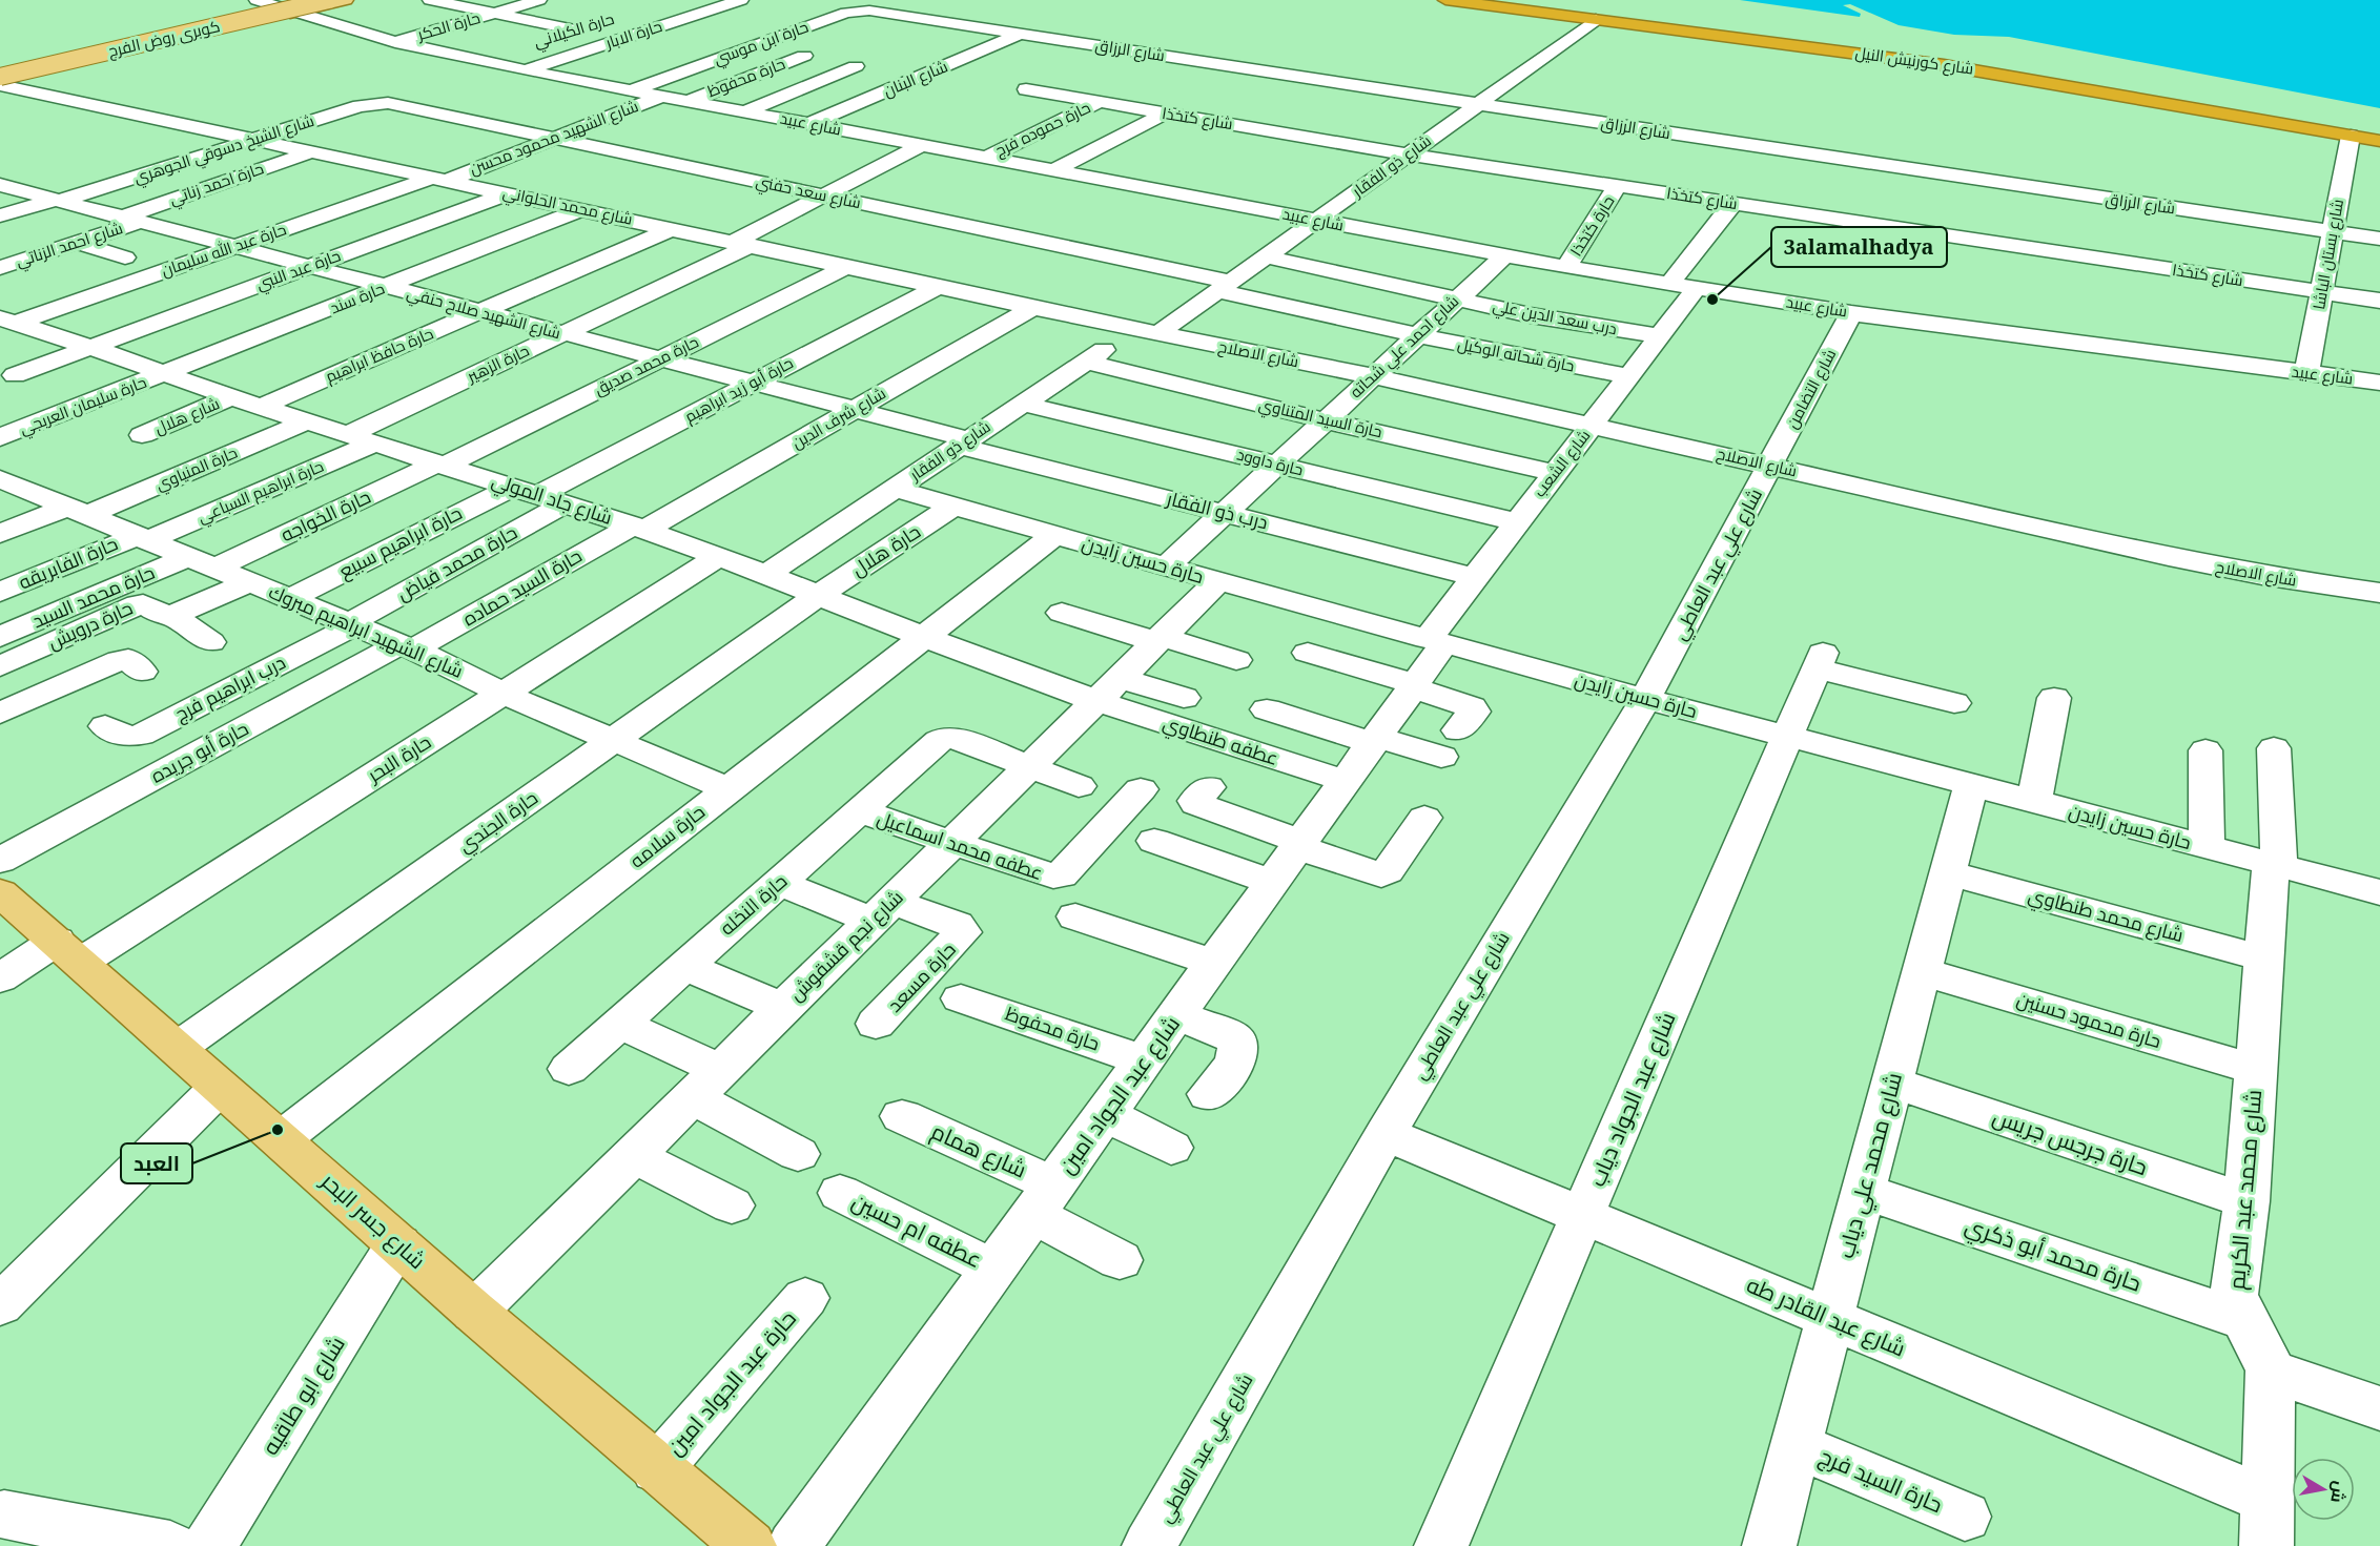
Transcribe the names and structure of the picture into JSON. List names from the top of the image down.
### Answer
{
  "streets": {
    "highway": ["شارع كورنيش النيل"],
    "main road": ["كوبرى روض الفرج", "شارع جسر البحر"],
    "street": [
      "حارة الحكر",
      "حارة الكيلاني",
      "حارة الابار",
      "حارة ابن موسي",
      "شارع الرزاق",
      "حارة محفوظ",
      "شارع البنان",
      "شارع كتخذا",
      "شارع عبيد",
      "حارة حموده فرج",
      "شارع الشهيد محمود محسن",
      "شارع الشيخ دسوقي الجوهري",
      "شارع ذو الفقار",
      "حارة احمد زناتي",
      "شارع سعد حفني",
      "شارع محمد الحلواني",
      "حارة كتخذا",
      "شارع احمد الزناتي",
      "حارة عبد الله سليمان",
      "شارع بستان الباشا",
      "حارة عبد النبي",
      "حارة سند",
      "شارع الشهيد صلاح حنفي",
      "درب سعد الدين علي",
      "شارع احمد علي شحاته",
      "شارع الاصلاح",
      "حارة حافظ ابراهيم",
      "حارة شحاته الوكيل",
      "حارة الزهير",
      "حارة محمد صديق",
      "شارع التضامن",
      "حارة أبو زيد ابراهيم",
      "حارة سليمان العربجي",
      "شارع هلال",
      "شارع شرف الدين",
      "حارة السيد المتناوي",
      "حارة داوود",
      "شارع الشعب",
      "حارة المنياوي",
      "حارة ابراهيم السباعي",
      "شارع جاد المولي",
      "درب ذو الفقار",
      "حارة الخواجه",
      "حارة ابراهيم سبيع",
      "حارة هلال",
      "حارة حسين زايدن",
      "حارة الفابريقه",
      "حارة محمد فياض",
      "شارع علي عبد العاطي",
      "حارة السيد حماده",
      "حارة محمد السيد",
      "حارة درويش",
      "شارع الشهيد ابراهيم مبروك",
      "درب ابراهيم فرج",
      "عطفه طنطاوي",
      "حارة أبو جريده",
      "حارة البحر",
      "حارة الجندي",
      "حارة سلامه",
      "عطفه محمد اسماعيل",
      "حارة النخله",
      "شارع محمد طنطاوي",
      "شارع نجم قشقوش",
      "حارة مسعد",
      "حارة محمود حسنين",
      "شارع عبد الجواد امين",
      "شارع عبد الجواد دياب",
      "حارة جرجس جريس",
      "شارع همام",
      "شارع محمد علي دياب",
      "شارع محمد عبد الكريم",
      "عطفه ام حسين",
      "حارة محمد أبو ذكري",
      "شارع عبد القادر طه",
      "حارة عبد الجواد امين",
      "شارع ابو طاقيه",
      "حارة السيد فرج"
    ]
  },
  "crossings": [
    ["حارة الحكر", "حارة الكيلاني"],
    ["حارة الحكر", "شارع عبيد"],
    ["حارة الكيلاني", "شارع عبيد"],
    ["حارة الابار", "شارع عبيد"],
    ["حارة ابن موسي", "شارع الرزاق"],
    ["حارة ابن موسي", "شارع عبيد"],
    ["شارع الرزاق", "شارع البنان"],
    ["شارع الرزاق", "شارع ذو الفقار"],
    ["شارع الرزاق", "شارع بستان الباشا"],
    ["شارع كورنيش النيل", "شارع ذو الفقار"],
    ["شارع كورنيش النيل", "شارع بستان الباشا"],
    ["حارة محفوظ", "شارع عبيد"],
    ["حارة محفوظ", "شارع عبد الجواد امين"],
    ["شارع البنان", "شارع عبيد"],
    ["شارع كتخذا", "حارة حموده فرج"],
    ["شارع كتخذا", "شارع ذو الفقار"],
    ["شارع كتخذا", "حارة كتخذا"],
    ["شارع كتخذا", "شارع بستان الباشا"],
    ["شارع عبيد", "حارة حموده فرج"],
    ["شارع عبيد", "شارع الشهيد محمود محسن"],
    ["شارع عبيد", "شارع ذو الفقار"],
    ["شارع عبيد", "حارة كتخذا"],
    ["شارع عبيد", "شارع بستان الباشا"],
    ["شارع عبيد", "شارع احمد علي شحاته"],
    ["شارع عبيد", "حارة الزهير"],
    ["شارع عبيد", "شارع التضامن"],
    ["شارع عبيد", "شارع الشعب"],
    ["شارع الشهيد محمود محسن", "شارع سعد حفني"],
    ["شارع الشهيد محمود محسن", "شارع محمد الحلواني"],
    ["شارع الشهيد محمود محسن", "حارة عبد الله سليمان"],
    ["شارع الشيخ دسوقي الجوهري", "شارع سعد حفني"],
    ["شارع الشيخ دسوقي الجوهري", "شارع محمد الحلواني"],
    ["شارع الشيخ دسوقي الجوهري", "شارع الشهيد صلاح حنفي"],
    ["شارع ذو الفقار", "شارع سعد حفني"],
    ["شارع ذو الفقار", "شارع محمد الحلواني"],
    ["شارع ذو الفقار", "شارع الشهيد صلاح حنفي"],
    ["شارع ذو الفقار", "درب سعد الدين علي"],
    ["شارع ذو الفقار", "شارع الاصلاح"],
    ["شارع ذو الفقار", "حارة شحاته الوكيل"],
    ["شارع ذو الفقار", "حارة السيد المتناوي"],
    ["شارع ذو الفقار", "حارة داوود"],
    ["شارع ذو الفقار", "شارع جاد المولي"],
    ["شارع ذو الفقار", "درب ذو الفقار"],
    ["شارع ذو الفقار", "حارة حسين زايدن"],
    ["حارة احمد زناتي", "شارع محمد الحلواني"],
    ["حارة احمد زناتي", "شارع احمد الزناتي"],
    ["حارة احمد زناتي", "شارع الشهيد صلاح حنفي"],
    ["شارع سعد حفني", "حارة شحاته الوكيل"],
    ["شارع سعد حفني", "حارة الزهير"],
    ["شارع محمد الحلواني", "حارة عبد الله سليمان"],
    ["شارع محمد الحلواني", "حارة عبد النبي"],
    ["شارع محمد الحلواني", "حارة سند"],
    ["شارع محمد الحلواني", "شارع الاصلاح"],
    ["شارع محمد الحلواني", "حارة حافظ ابراهيم"],
    ["شارع محمد الحلواني", "حارة الزهير"],
    ["شارع محمد الحلواني", "حارة محمد صديق"],
    ["شارع محمد الحلواني", "حارة أبو زيد ابراهيم"],
    ["شارع محمد الحلواني", "شارع شرف الدين"],
    ["شارع احمد الزناتي", "شارع الشهيد صلاح حنفي"],
    ["حارة عبد الله سليمان", "شارع الشهيد صلاح حنفي"],
    ["حارة عبد الله سليمان", "شارع جاد المولي"],
    ["حارة عبد النبي", "شارع الشهيد صلاح حنفي"],
    ["حارة عبد النبي", "شارع جاد المولي"],
    ["حارة سند", "شارع الشهيد صلاح حنفي"],
    ["حارة سند", "حارة سليمان العربجي"],
    ["حارة سند", "شارع جاد المولي"],
    ["شارع الشهيد صلاح حنفي", "حارة حافظ ابراهيم"],
    ["شارع الشهيد صلاح حنفي", "حارة الزهير"],
    ["شارع الشهيد صلاح حنفي", "حارة محمد صديق"],
    ["شارع الشهيد صلاح حنفي", "حارة أبو زيد ابراهيم"],
    ["شارع الشهيد صلاح حنفي", "شارع شرف الدين"],
    ["شارع الشهيد صلاح حنفي", "درب ذو الفقار"],
    ["درب سعد الدين علي", "شارع احمد علي شحاته"],
    ["درب سعد الدين علي", "شارع الشعب"],
    ["شارع احمد علي شحاته", "شارع الاصلاح"],
    ["شارع احمد علي شحاته", "حارة شحاته الوكيل"],
    ["شارع احمد علي شحاته", "حارة السيد المتناوي"],
    ["شارع احمد علي شحاته", "حارة داوود"],
    ["شارع احمد علي شحاته", "درب ذو الفقار"],
    ["شارع احمد علي شحاته", "حارة حسين زايدن"],
    ["شارع الاصلاح", "شارع التضامن"],
    ["شارع الاصلاح", "شارع الشعب"],
    ["شارع الاصلاح", "شارع علي عبد العاطي"],
    ["حارة حافظ ابراهيم", "شارع جاد المولي"],
    ["حارة شحاته الوكيل", "شارع الشعب"],
    ["حارة الزهير", "شارع جاد المولي"],
    ["حارة محمد صديق", "شارع جاد المولي"],
    ["حارة محمد صديق", "حارة الخواجه"],
    ["شارع التضامن", "شارع علي عبد العاطي"],
    ["حارة أبو زيد ابراهيم", "شارع جاد المولي"],
    ["حارة أبو زيد ابراهيم", "حارة ابراهيم سبيع"],
    ["حارة أبو زيد ابراهيم", "حارة محمد فياض"],
    ["حارة سليمان العربجي", "شارع جاد المولي"],
    ["شارع هلال", "شارع جاد المولي"],
    ["شارع شرف الدين", "شارع جاد المولي"],
    ["شارع شرف الدين", "حارة السيد حماده"],
    ["حارة السيد المتناوي", "شارع الشعب"],
    ["حارة داوود", "شارع الشعب"],
    ["شارع الشعب", "درب ذو الفقار"],
    ["شارع الشعب", "حارة حسين زايدن"],
    ["شارع الشعب", "شارع عبد الجواد امين"],
    ["حارة المنياوي", "شارع جاد المولي"],
    ["حارة المنياوي", "شارع الشهيد ابراهيم مبروك"],
    ["حارة ابراهيم السباعي", "شارع جاد المولي"],
    ["حارة ابراهيم السباعي", "حارة الفابريقه"],
    ["حارة ابراهيم السباعي", "شارع الشهيد ابراهيم مبروك"],
    ["شارع جاد المولي", "حارة الخواجه"],
    ["شارع جاد المولي", "حارة ابراهيم سبيع"],
    ["شارع جاد المولي", "حارة هلال"],
    ["شارع جاد المولي", "حارة محمد فياض"],
    ["شارع جاد المولي", "حارة السيد حماده"],
    ["شارع جاد المولي", "عطفه طنطاوي"],
    ["شارع جاد المولي", "حارة البحر"],
    ["شارع جاد المولي", "حارة الجندي"],
    ["شارع جاد المولي", "حارة سلامه"],
    ["شارع جاد المولي", "شارع نجم قشقوش"],
    ["حارة الخواجه", "حارة محمد السيد"],
    ["حارة الخواجه", "شارع الشهيد ابراهيم مبروك"],
    ["حارة ابراهيم سبيع", "حارة محمد فياض"],
    ["حارة ابراهيم سبيع", "شارع الشهيد ابراهيم مبروك"],
    ["حارة هلال", "حارة حسين زايدن"],
    ["حارة هلال", "حارة الجندي"],
    ["حارة حسين زايدن", "شارع علي عبد العاطي"],
    ["حارة حسين زايدن", "حارة سلامه"],
    ["حارة حسين زايدن", "شارع نجم قشقوش"],
    ["حارة حسين زايدن", "شارع عبد الجواد امين"],
    ["حارة حسين زايدن", "شارع عبد الجواد دياب"],
    ["حارة حسين زايدن", "شارع محمد علي دياب"],
    ["حارة حسين زايدن", "شارع محمد عبد الكريم"],
    ["حارة الفابريقه", "شارع الشهيد ابراهيم مبروك"],
    ["حارة محمد فياض", "شارع الشهيد ابراهيم مبروك"],
    ["حارة محمد فياض", "درب ابراهيم فرج"],
    ["شارع علي عبد العاطي", "شارع عبد القادر طه"],
    ["حارة السيد حماده", "شارع الشهيد ابراهيم مبروك"],
    ["حارة السيد حماده", "حارة أبو جريده"],
    ["حارة محمد السيد", "شارع الشهيد ابراهيم مبروك"],
    ["شارع الشهيد ابراهيم مبروك", "درب ابراهيم فرج"],
    ["شارع الشهيد ابراهيم مبروك", "حارة أبو جريده"],
    ["شارع الشهيد ابراهيم مبروك", "حارة البحر"],
    ["شارع الشهيد ابراهيم مبروك", "حارة الجندي"],
    ["شارع الشهيد ابراهيم مبروك", "حارة سلامه"],
    ["عطفه طنطاوي", "شارع نجم قشقوش"],
    ["عطفه طنطاوي", "شارع عبد الجواد امين"],
    ["حارة البحر", "شارع جسر البحر"],
    ["حارة الجندي", "شارع جسر البحر"],
    ["حارة سلامه", "شارع جسر البحر"],
    ["عطفه محمد اسماعيل", "حارة النخله"],
    ["عطفه محمد اسماعيل", "شارع نجم قشقوش"],
    ["حارة النخله", "شارع نجم قشقوش"],
    ["شارع محمد طنطاوي", "شارع محمد علي دياب"],
    ["شارع محمد طنطاوي", "شارع محمد عبد الكريم"],
    ["شارع نجم قشقوش", "حارة مسعد"],
    ["شارع نجم قشقوش", "شارع جسر البحر"],
    ["حارة محمود حسنين", "شارع محمد علي دياب"],
    ["حارة محمود حسنين", "شارع محمد عبد الكريم"],
    ["شارع عبد الجواد امين", "شارع همام"],
    ["شارع عبد الجواد امين", "عطفه ام حسين"],
    ["شارع عبد الجواد دياب", "شارع عبد القادر طه"],
    ["حارة جرجس جريس", "شارع محمد علي دياب"],
    ["حارة جرجس جريس", "شارع محمد عبد الكريم"],
    ["شارع محمد علي دياب", "حارة محمد أبو ذكري"],
    ["شارع محمد علي دياب", "شارع عبد القادر طه"],
    ["شارع محمد علي دياب", "حارة السيد فرج"],
    ["شارع محمد عبد الكريم", "حارة محمد أبو ذكري"],
    ["شارع محمد عبد الكريم", "شارع عبد القادر طه"],
    ["شارع جسر البحر", "حارة عبد الجواد امين"],
    ["شارع جسر البحر", "شارع ابو طاقيه"]
  ],
  "places": ["3alamalhadya", "العبد"],
  "north": "right"
}
